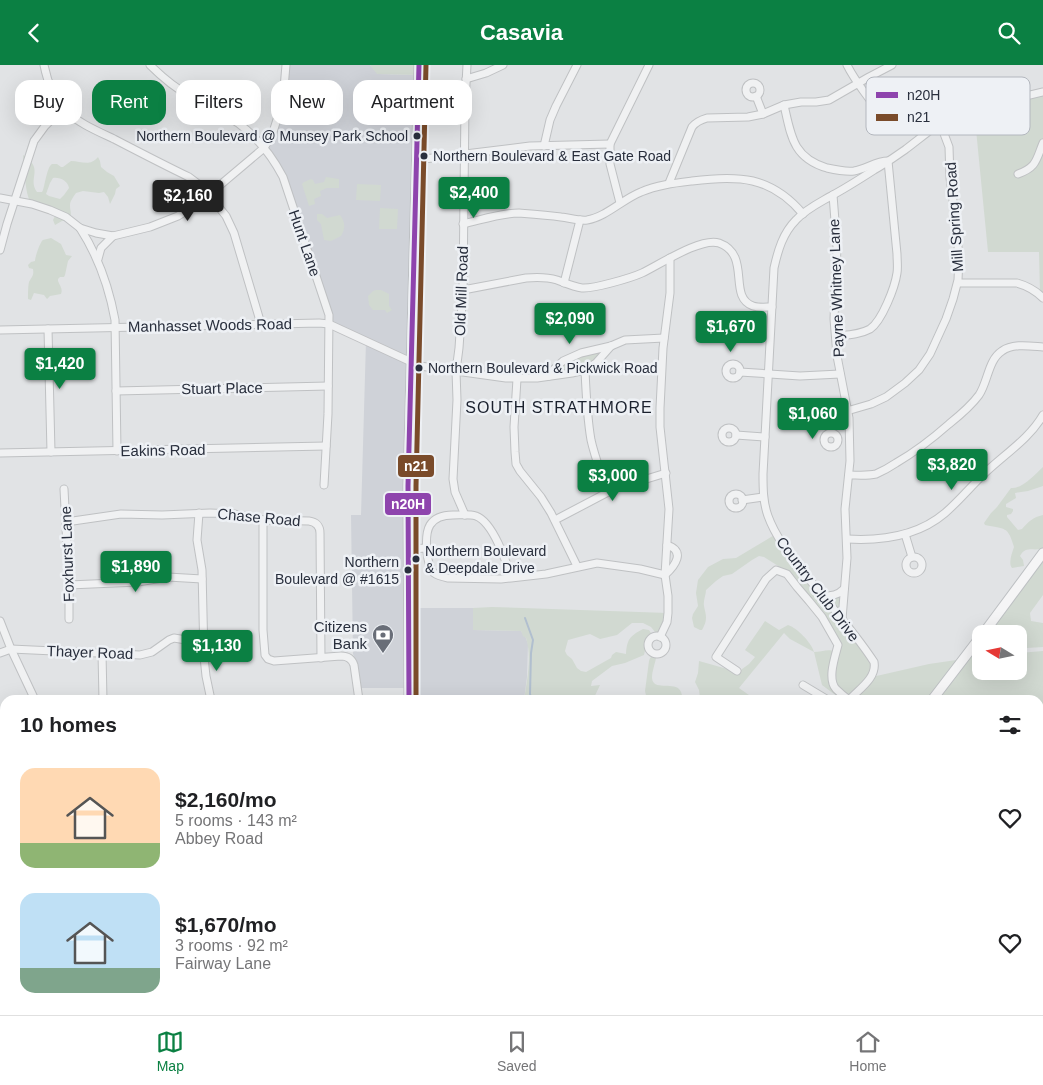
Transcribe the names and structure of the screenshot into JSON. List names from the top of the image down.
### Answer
{
  "streets": {
    "street": [
      "Mill Spring Road",
      "Hunt Lane",
      "Payne Whitney Lane",
      "Old Mill Road",
      "Manhasset Woods Road",
      "Stuart Place",
      "Eakins Road",
      "Chase Road",
      "Foxhurst Lane",
      "Country Club Drive",
      "Thayer Road"
    ]
  },
  "crossings": [
    ["Mill Spring Road", "Payne Whitney Lane"],
    ["Hunt Lane", "Manhasset Woods Road"],
    ["Hunt Lane", "Stuart Place"],
    ["Hunt Lane", "Eakins Road"],
    ["Payne Whitney Lane", "Country Club Drive"],
    ["Old Mill Road", "Manhasset Woods Road"],
    ["Chase Road", "Foxhurst Lane"]
  ],
  "districts": ["SOUTH STRATHMORE"],
  "places": {
    "other": [
      "Northern Boulevard @ Munsey Park School",
      "Northern Boulevard & East Gate Road",
      "Northern Boulevard & Pickwick Road",
      "Northern Boulevard & Deepdale Drive",
      "Northern Boulevard @ #1615"
    ],
    "bank": ["Citizens Bank"]
  },
  "lines": ["transit line n20H", "transit line n21"],
  "legend": ["n20H", "n21"],
  "north": "left",
  "page": {
    "header": "Casavia",
    "chip": [
      "Buy",
      "Rent",
      "Filters",
      "New",
      "Apartment"
    ],
    "price": [
      "$2,400",
      "$2,160",
      "$2,090",
      "$1,670",
      "$1,420",
      "$1,060",
      "$3,820",
      "$3,000",
      "$1,890",
      "$1,130"
    ],
    "heading": "10 homes",
    "list": [
      {
        "name": "$2,160/mo",
        "note": "5 rooms · 143 m² · Abbey Road"
      },
      {
        "name": "$1,670/mo",
        "note": "3 rooms · 92 m² · Fairway Lane"
      }
    ],
    "tabs": ["Map", "Saved", "Home"]
  }
}
